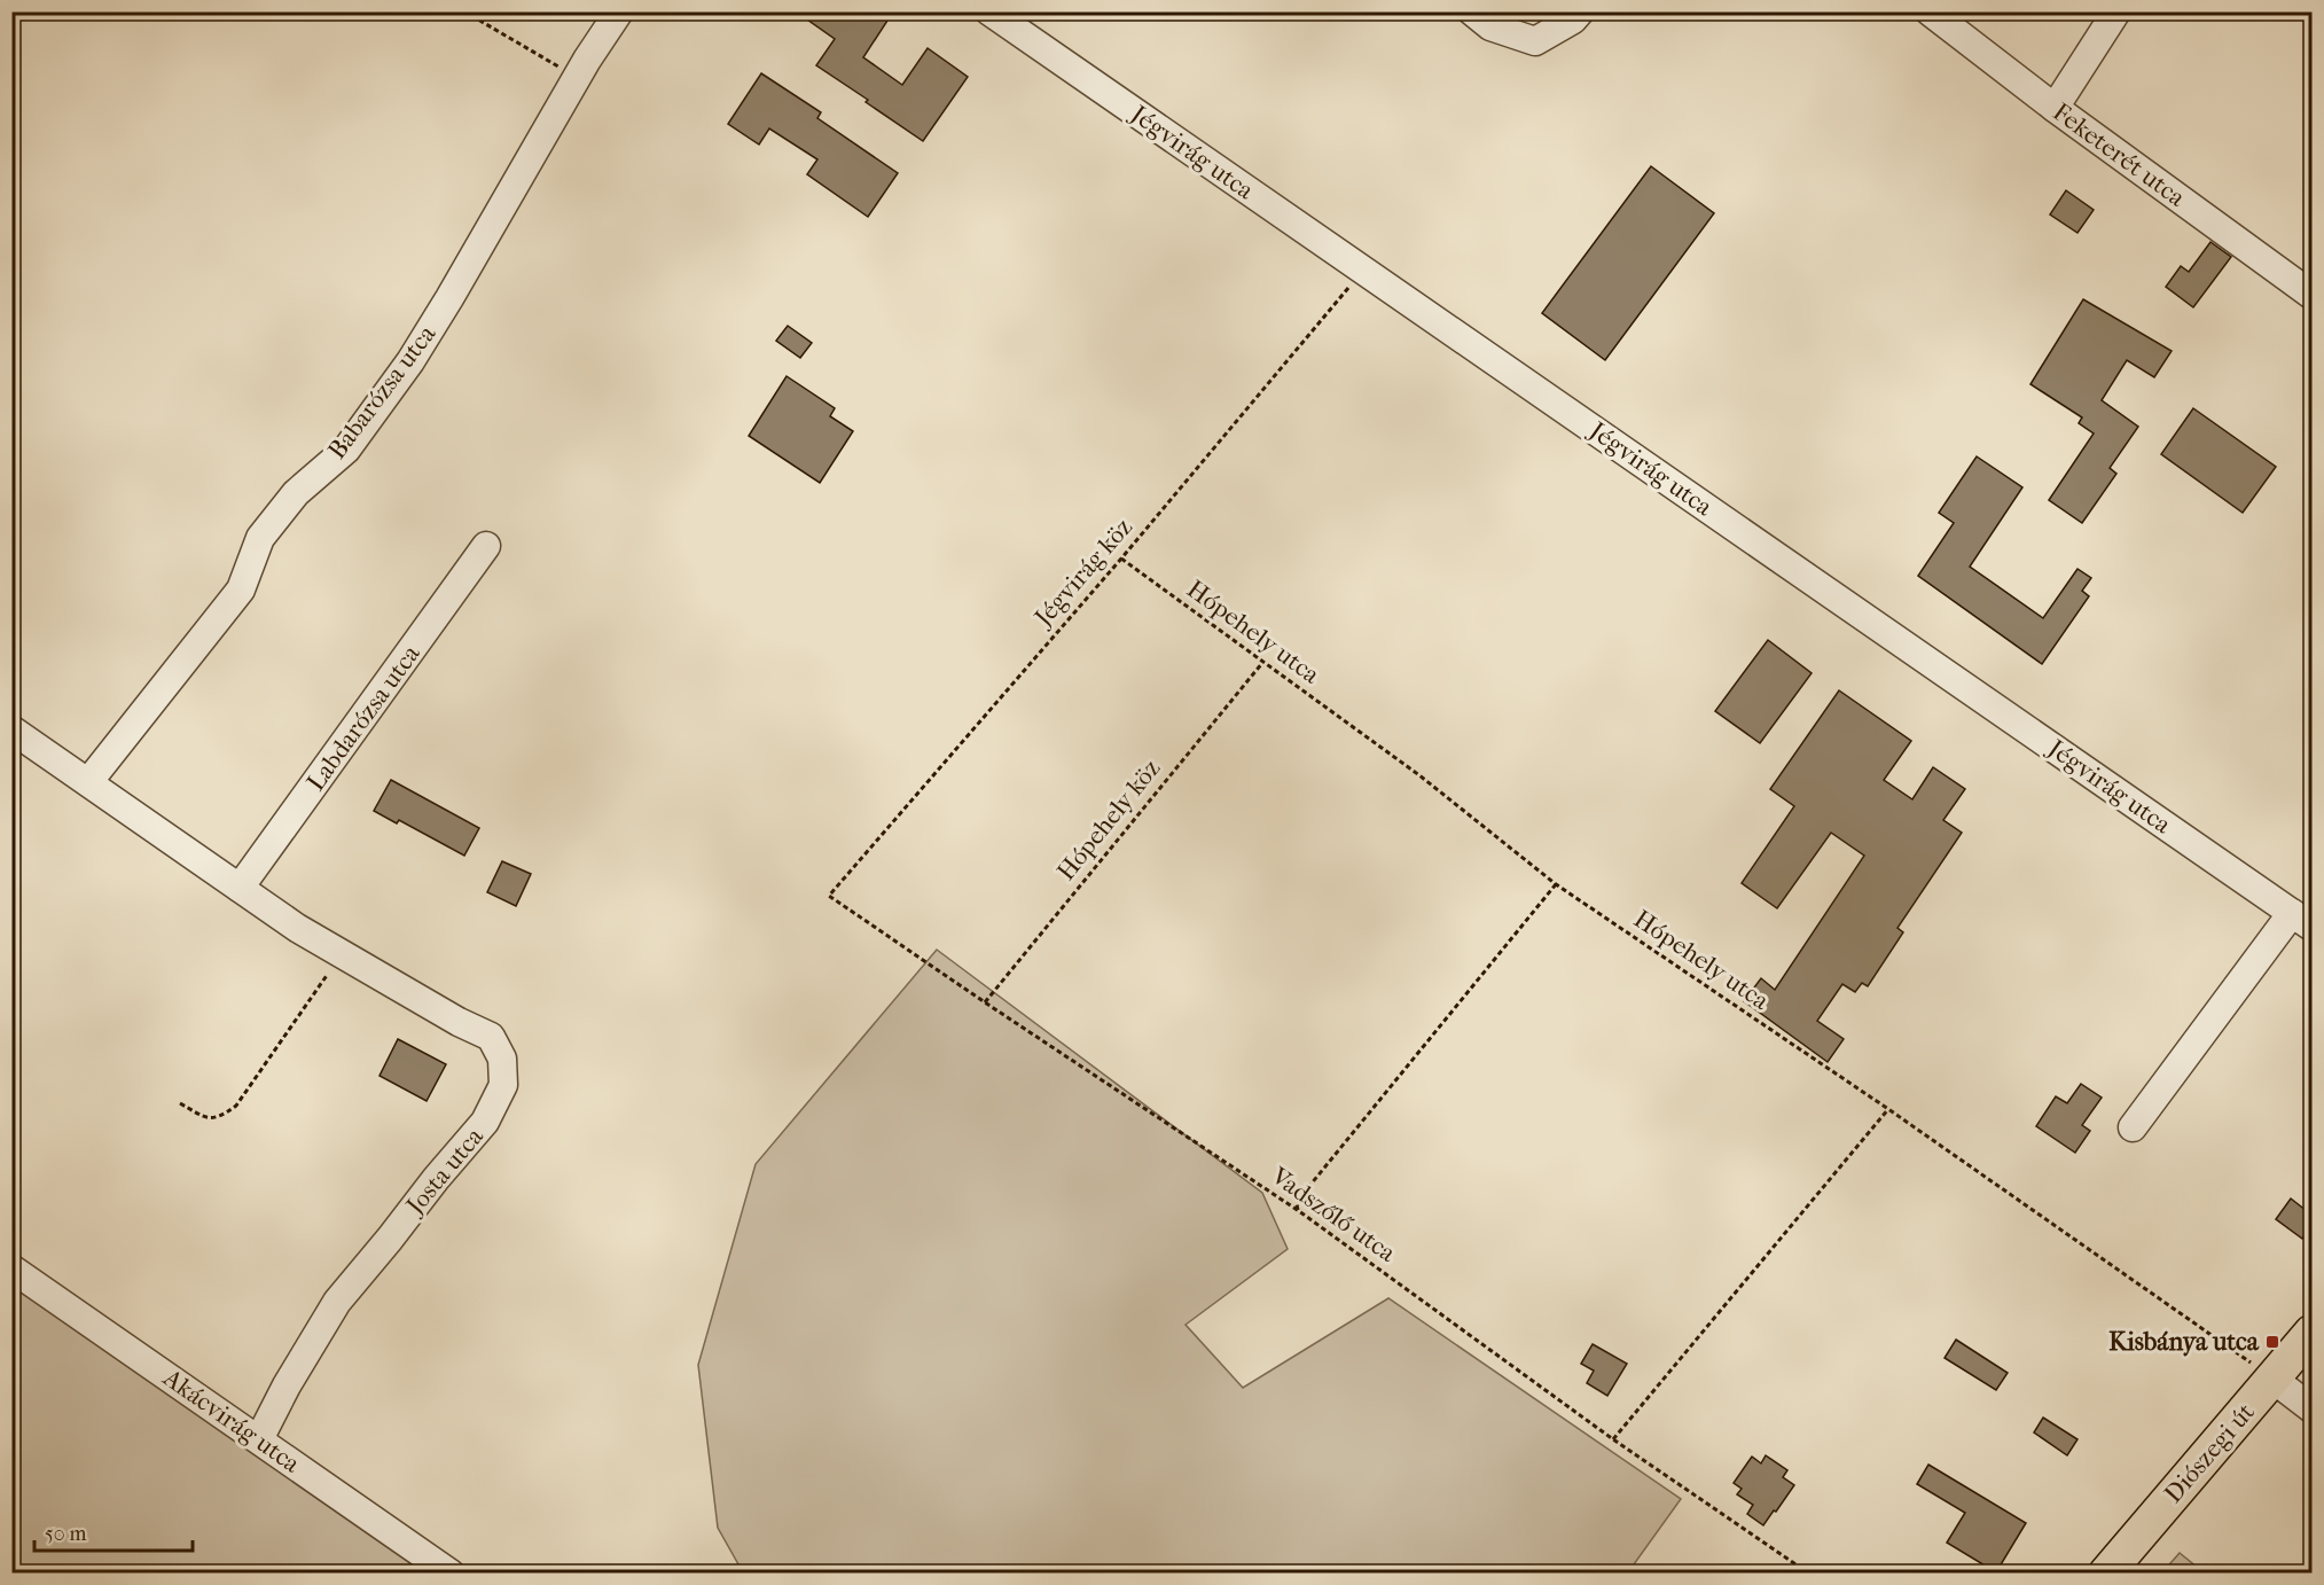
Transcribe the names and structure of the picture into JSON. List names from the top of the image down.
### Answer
{
  "streets": {
    "main road": ["Diószegi út"],
    "street": [
      "Jégvirág utca",
      "Feketerét utca",
      "Babarózsa utca",
      "Labdarózsa utca",
      "Josta utca",
      "Akácvirág utca"
    ],
    "path": [
      "Jégvirág köz",
      "Hópehely utca",
      "Hópehely köz",
      "Vadszőlő utca"
    ]
  },
  "crossings": [
    ["Jégvirág utca", "Jégvirág köz"],
    ["Babarózsa utca", "Josta utca"],
    ["Jégvirág köz", "Hópehely utca"],
    ["Jégvirág köz", "Vadszőlő utca"],
    ["Hópehely utca", "Hópehely köz"],
    ["Hópehely utca", "Diószegi út"],
    ["Labdarózsa utca", "Josta utca"],
    ["Hópehely köz", "Vadszőlő utca"],
    ["Josta utca", "Akácvirág utca"]
  ],
  "places": {
    "transit": ["Kisbánya utca"]
  },
  "scale_bar": "50 m"
}
